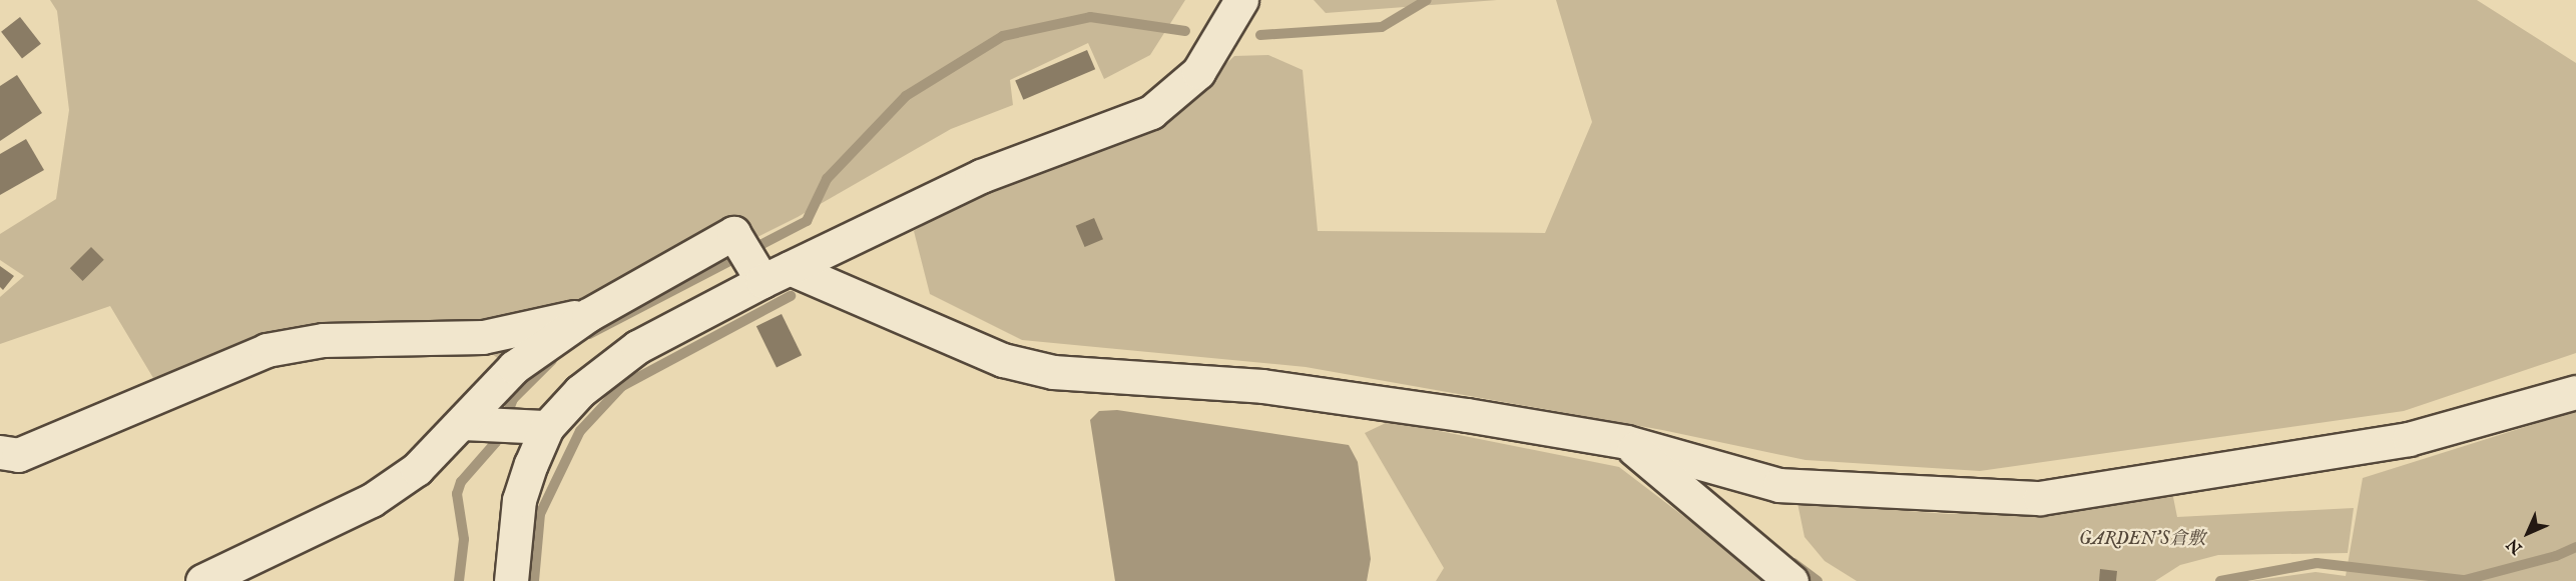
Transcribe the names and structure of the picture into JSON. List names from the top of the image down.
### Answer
{
  "parks": ["GARDEN'S倉敷"],
  "north": "bottom left"
}
